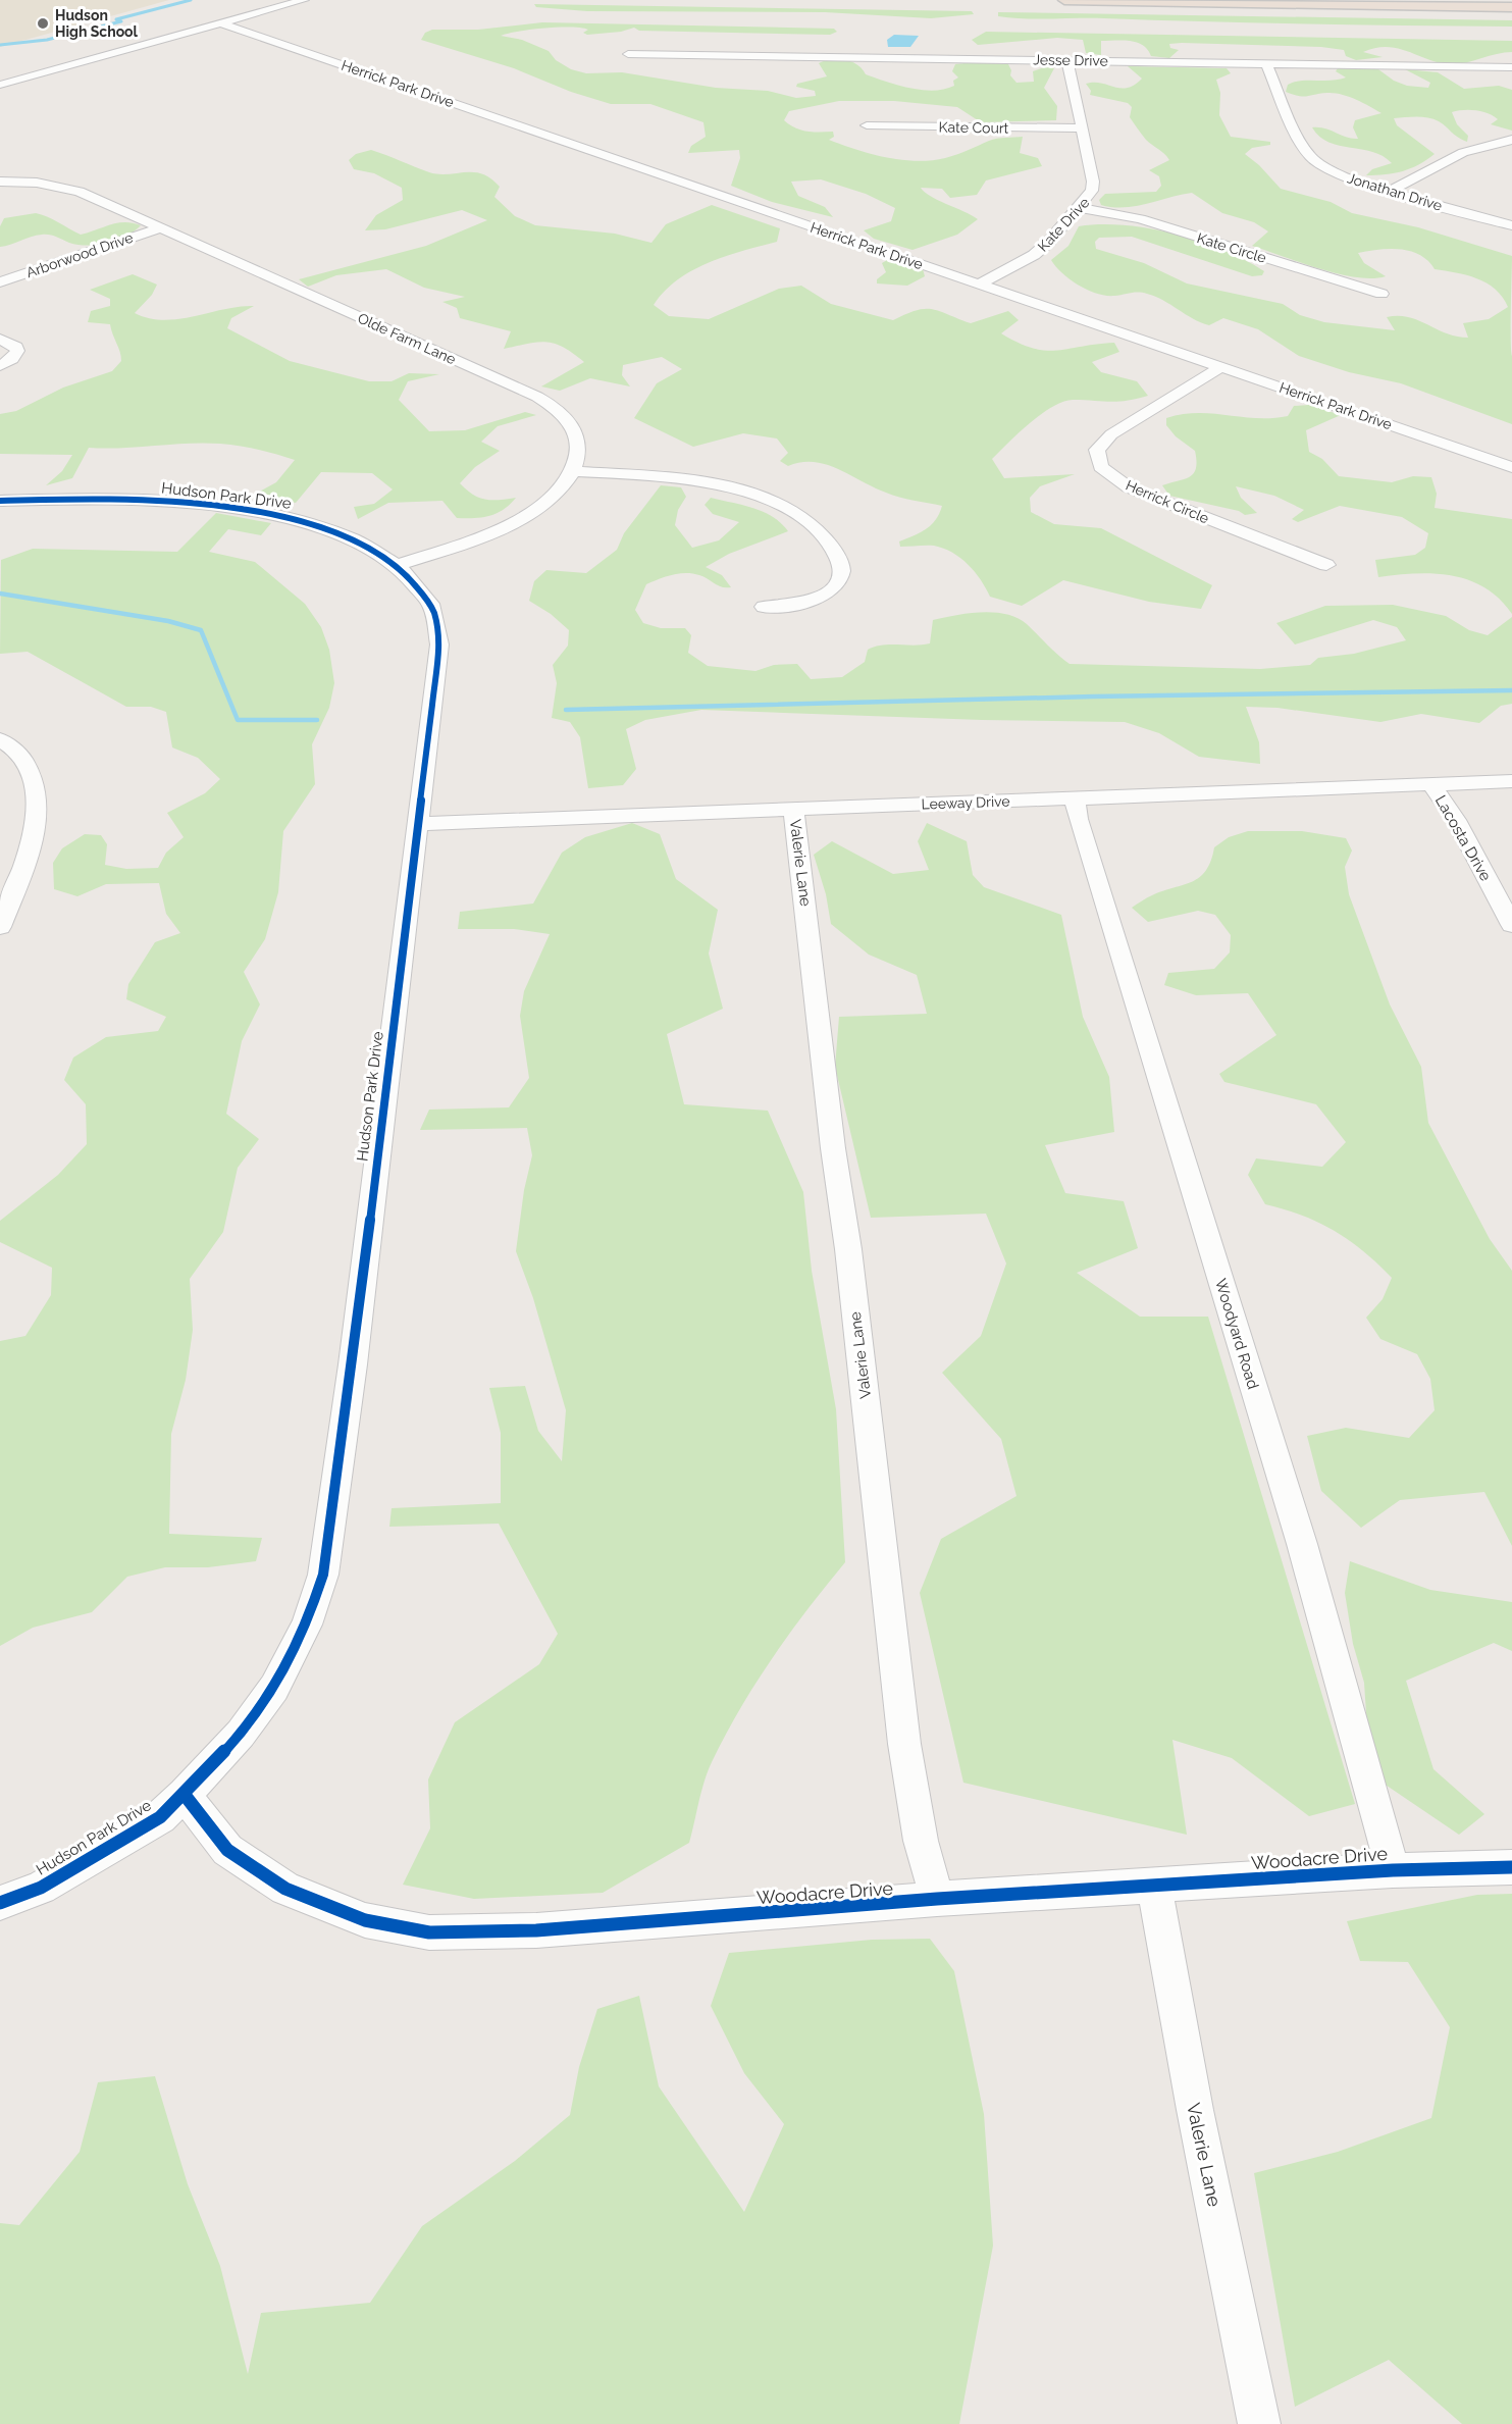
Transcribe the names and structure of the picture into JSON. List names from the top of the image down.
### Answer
{
  "streets": {
    "street": [
      "Jesse Drive",
      "Herrick Park Drive",
      "Kate Court",
      "Jonathan Drive",
      "Kate Drive",
      "Kate Circle",
      "Arborwood Drive",
      "Olde Farm Lane",
      "Hudson Park Drive",
      "Herrick Circle",
      "Leeway Drive",
      "Lacosta Drive",
      "Valerie Lane",
      "Woodyard Road",
      "Woodacre Drive"
    ]
  },
  "crossings": [
    ["Jesse Drive", "Jonathan Drive"],
    ["Jesse Drive", "Kate Drive"],
    ["Herrick Park Drive", "Kate Drive"],
    ["Herrick Park Drive", "Herrick Circle"],
    ["Kate Court", "Kate Drive"],
    ["Kate Drive", "Kate Circle"],
    ["Arborwood Drive", "Olde Farm Lane"],
    ["Hudson Park Drive", "Leeway Drive"],
    ["Hudson Park Drive", "Woodacre Drive"],
    ["Leeway Drive", "Lacosta Drive"],
    ["Leeway Drive", "Valerie Lane"],
    ["Leeway Drive", "Woodyard Road"],
    ["Valerie Lane", "Woodacre Drive"],
    ["Woodyard Road", "Woodacre Drive"]
  ],
  "places": ["Hudson High School"]
}
